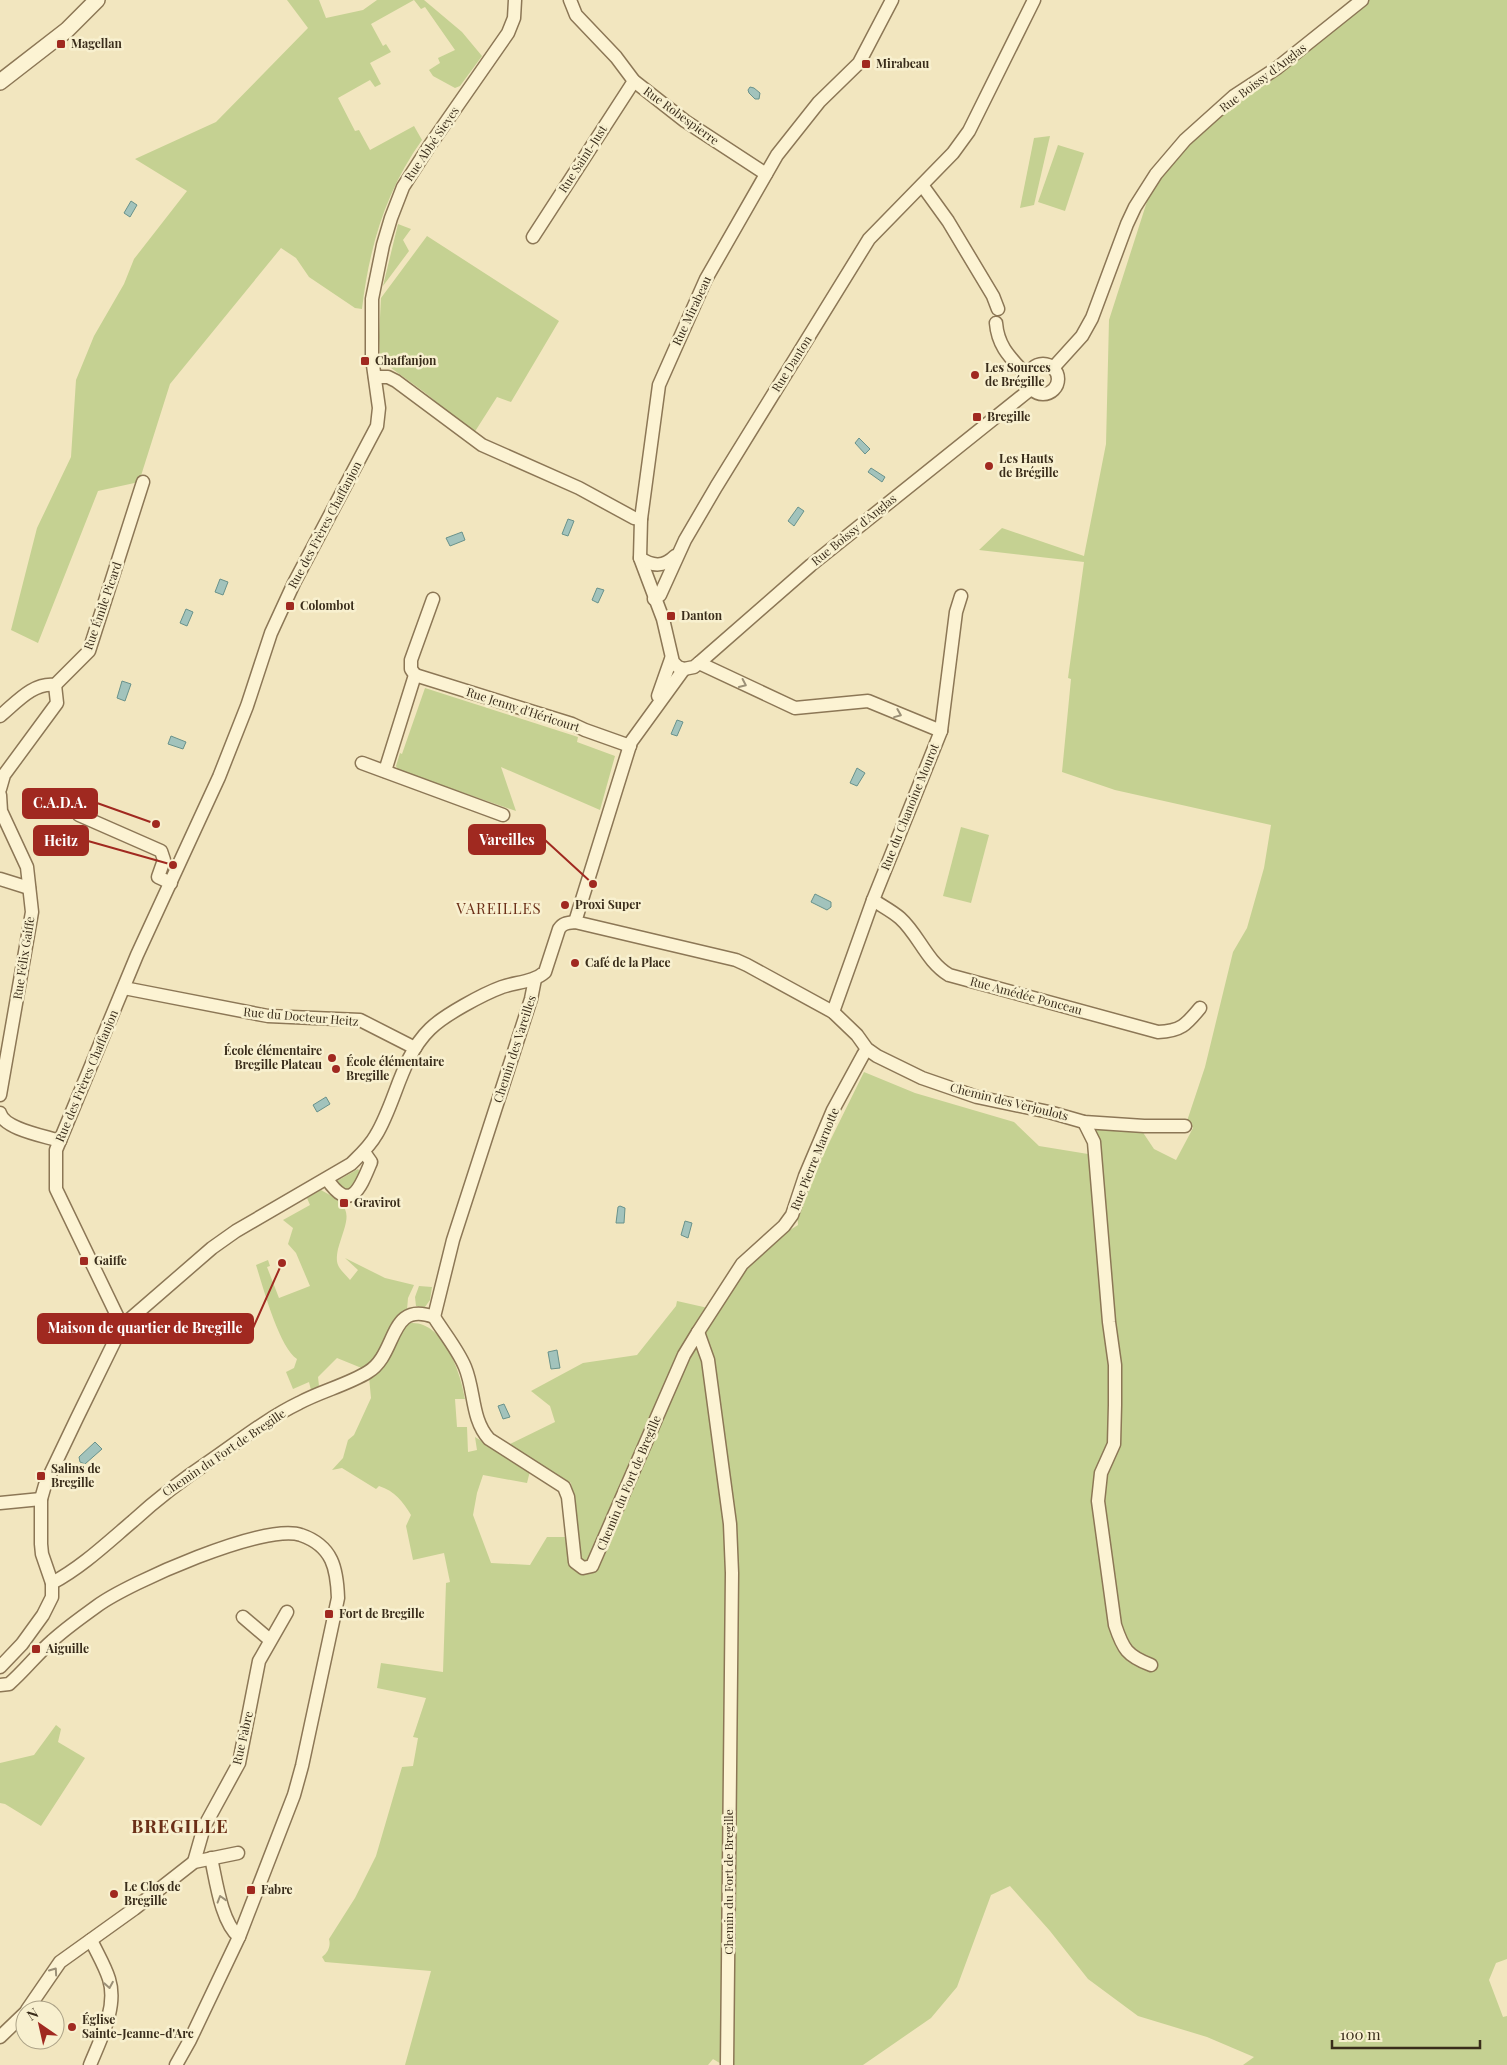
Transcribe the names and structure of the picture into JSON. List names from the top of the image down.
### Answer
{
  "streets": {
    "street": [
      "Rue Boissy d'Anglas",
      "Rue Robespierre",
      "Rue Abbé Sieyes",
      "Rue Saint-Just",
      "Rue Mirabeau",
      "Rue Danton",
      "Rue des Frères Chaffanjon",
      "Rue Émile Picard",
      "Rue Jenny d'Héricourt",
      "Rue du Chanoine Mourot",
      "Rue Félix Gaiffe",
      "Rue Amédée Ponceau",
      "Rue du Docteur Heitz",
      "Chemin des Vareilles",
      "Chemin des Verjoulots",
      "Rue Pierre Marnotte",
      "Chemin du Fort de Bregille",
      "Rue Fabre"
    ]
  },
  "crossings": [
    ["Rue Boissy d'Anglas", "Rue Mirabeau"],
    ["Rue Robespierre", "Rue Saint-Just"],
    ["Rue Robespierre", "Rue Mirabeau"],
    ["Rue Abbé Sieyes", "Rue des Frères Chaffanjon"],
    ["Rue Mirabeau", "Rue Danton"],
    ["Rue des Frères Chaffanjon", "Rue du Docteur Heitz"],
    ["Rue du Chanoine Mourot", "Rue Amédée Ponceau"],
    ["Rue du Chanoine Mourot", "Chemin des Verjoulots"],
    ["Chemin des Vareilles", "Chemin des Verjoulots"],
    ["Chemin des Vareilles", "Chemin du Fort de Bregille"],
    ["Chemin des Verjoulots", "Rue Pierre Marnotte"],
    ["Rue Pierre Marnotte", "Chemin du Fort de Bregille"]
  ],
  "districts": ["VAREILLES", "BREGILLE"],
  "places": {
    "transit": [
      "Magellan",
      "Mirabeau",
      "Chaffanjon",
      "Bregille",
      "Colombot",
      "Danton",
      "Gravirot",
      "Gaiffe",
      "Salins de Bregille",
      "Fort de Bregille",
      "Aiguille",
      "Fabre"
    ],
    "other": [
      "Les Sources de Brégille",
      "Les Hauts de Brégille",
      "C.A.D.A.",
      "Heitz",
      "Vareilles",
      "Proxi Super",
      "Café de la Place",
      "École élémentaire Bregille Plateau",
      "École élémentaire Bregille",
      "Maison de quartier de Bregille",
      "Le Clos de Bregille",
      "Église Sainte-Jeanne-d'Arc"
    ]
  },
  "scale_bar": "100 m",
  "north": "top left"
}
